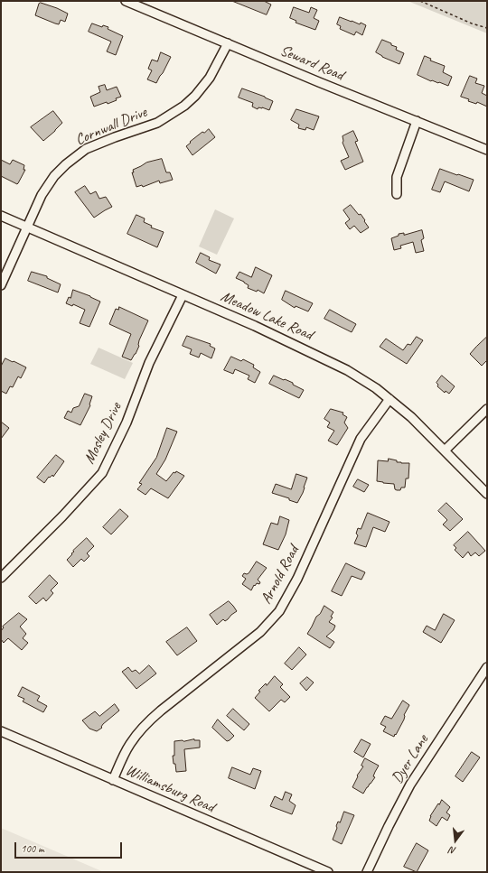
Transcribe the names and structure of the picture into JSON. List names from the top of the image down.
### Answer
{
  "streets": {
    "street": [
      "Seward Road",
      "Cornwall Drive",
      "Meadow Lake Road",
      "Mosley Drive",
      "Arnold Road",
      "Dyer Lane",
      "Williamsburg Road"
    ]
  },
  "crossings": [
    ["Seward Road", "Cornwall Drive"],
    ["Cornwall Drive", "Meadow Lake Road"],
    ["Meadow Lake Road", "Mosley Drive"],
    ["Meadow Lake Road", "Arnold Road"],
    ["Arnold Road", "Williamsburg Road"]
  ],
  "scale_bar": "100 m",
  "north": "bottom"
}
